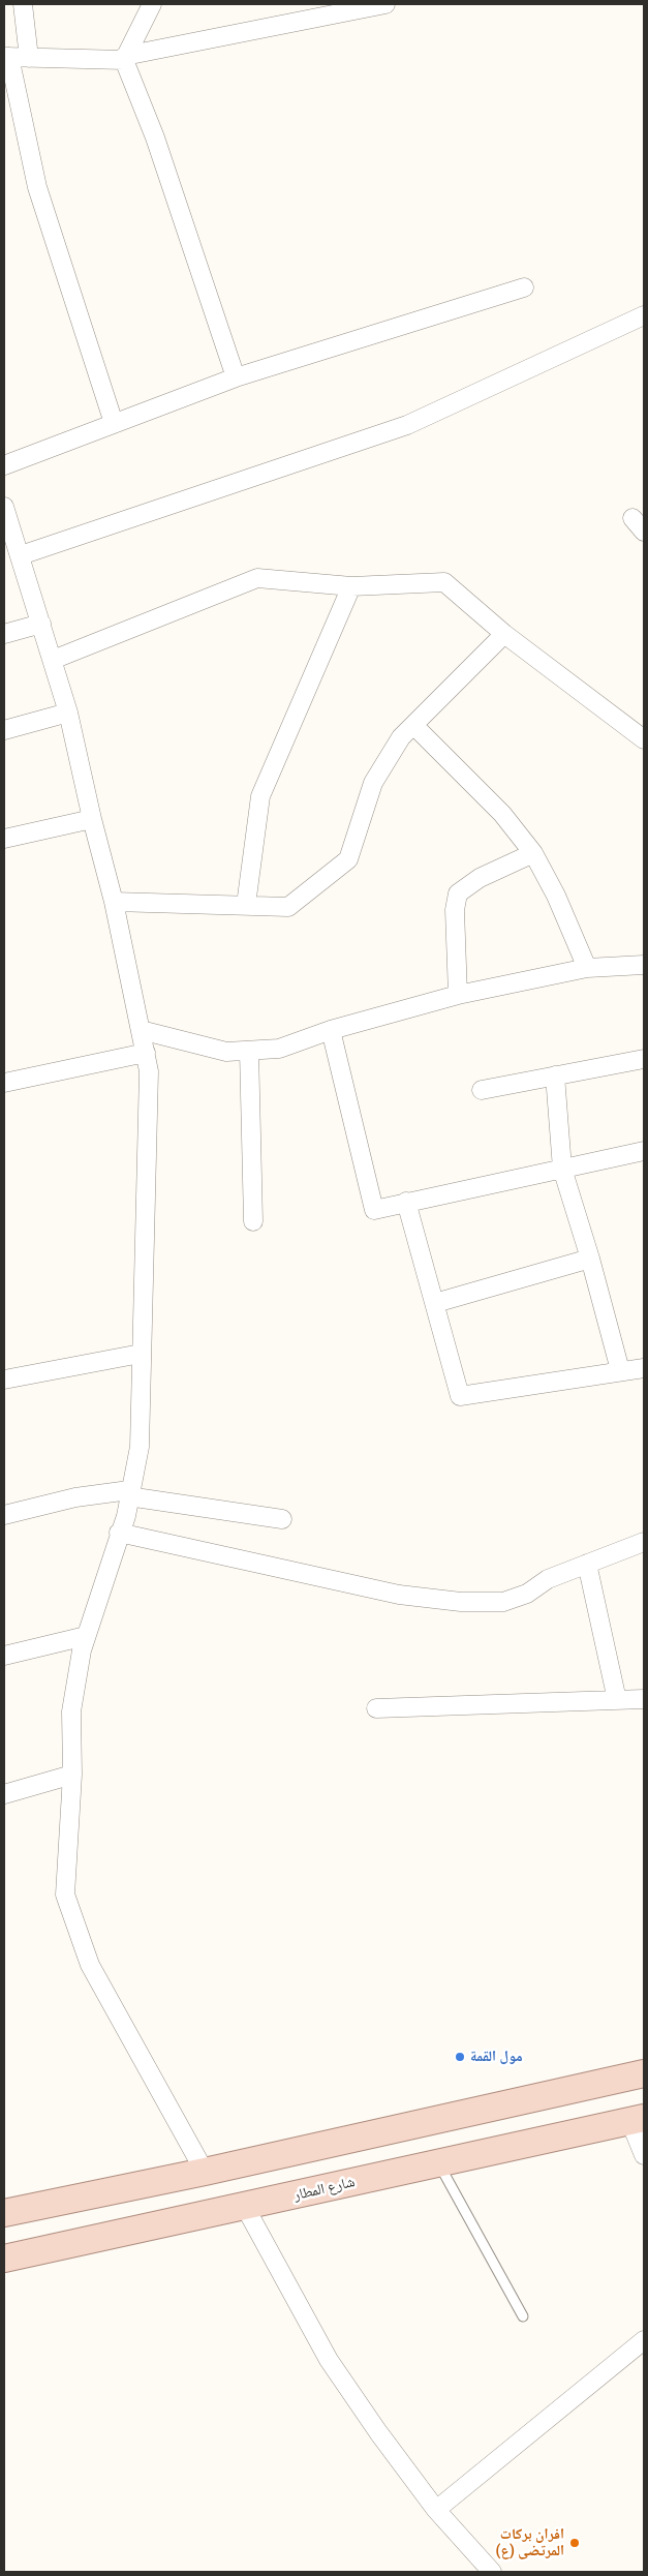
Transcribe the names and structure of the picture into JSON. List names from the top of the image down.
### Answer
{
  "streets": {
    "main road": ["شارع المطار"]
  },
  "places": ["مول القمة", "افران بركات المرتضى (ع)"]
}
